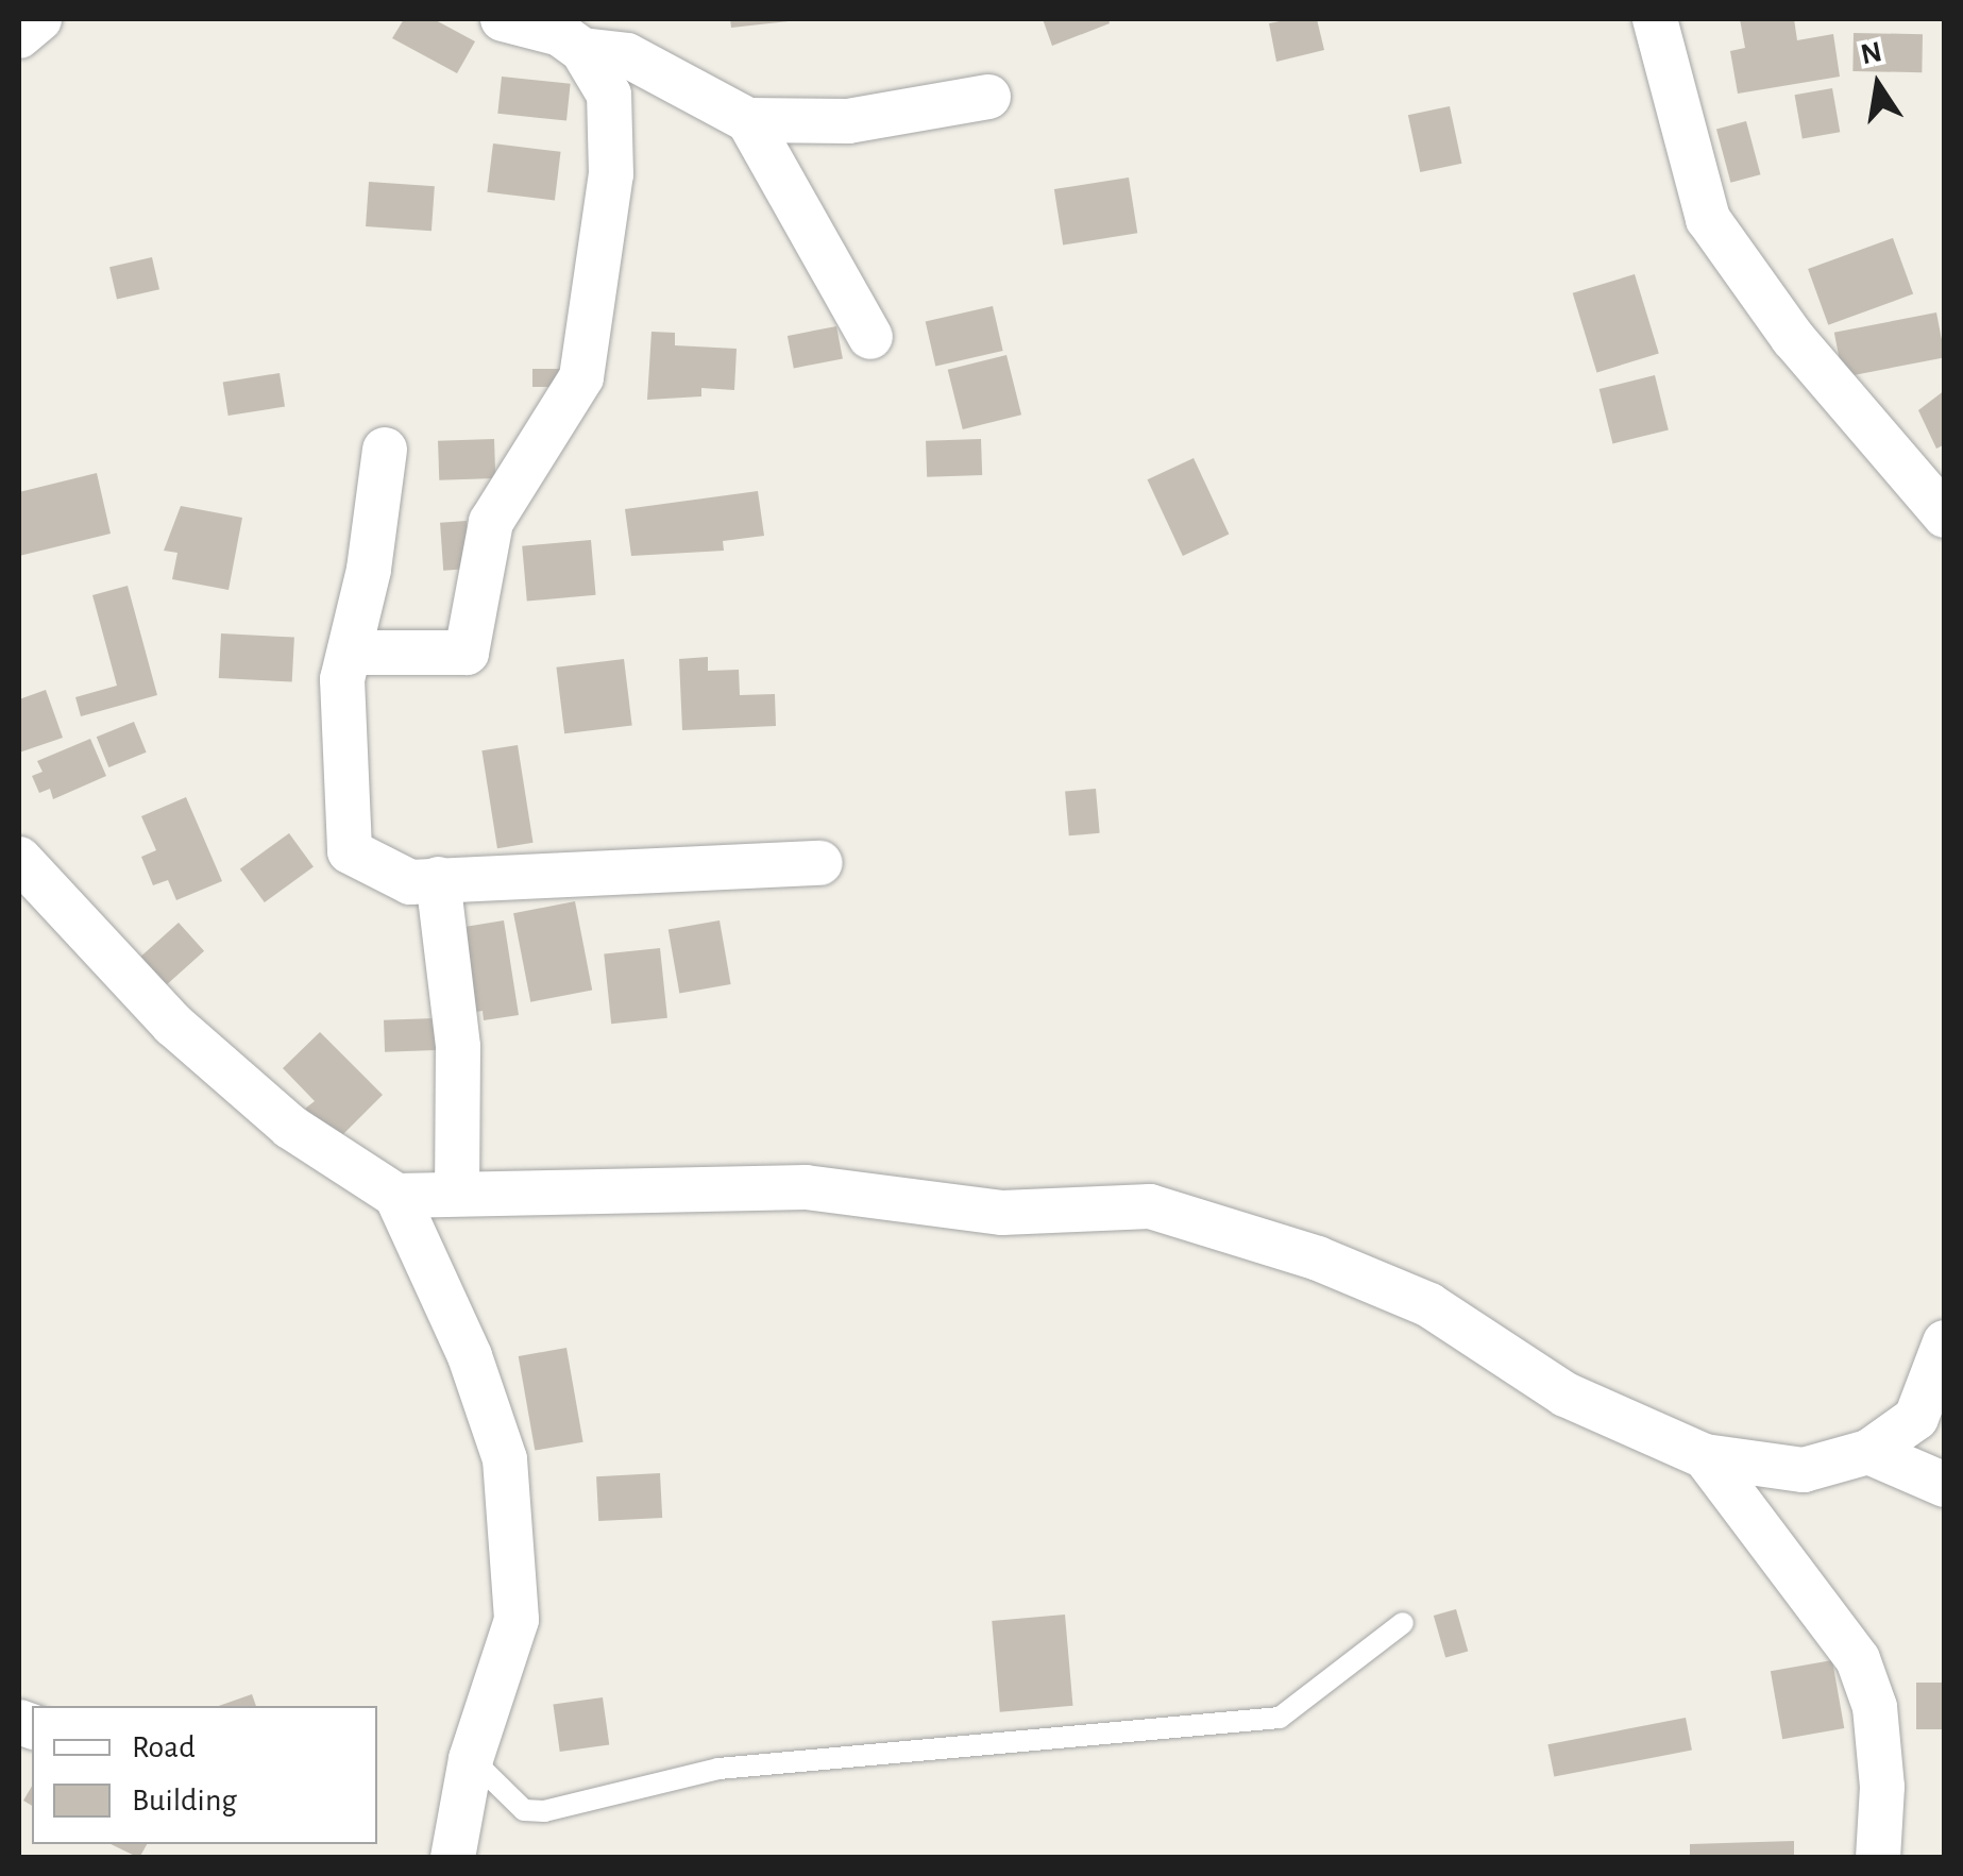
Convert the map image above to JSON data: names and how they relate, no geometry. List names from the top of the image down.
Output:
{
  "legend": ["Road", "Building"],
  "north": "top"
}
